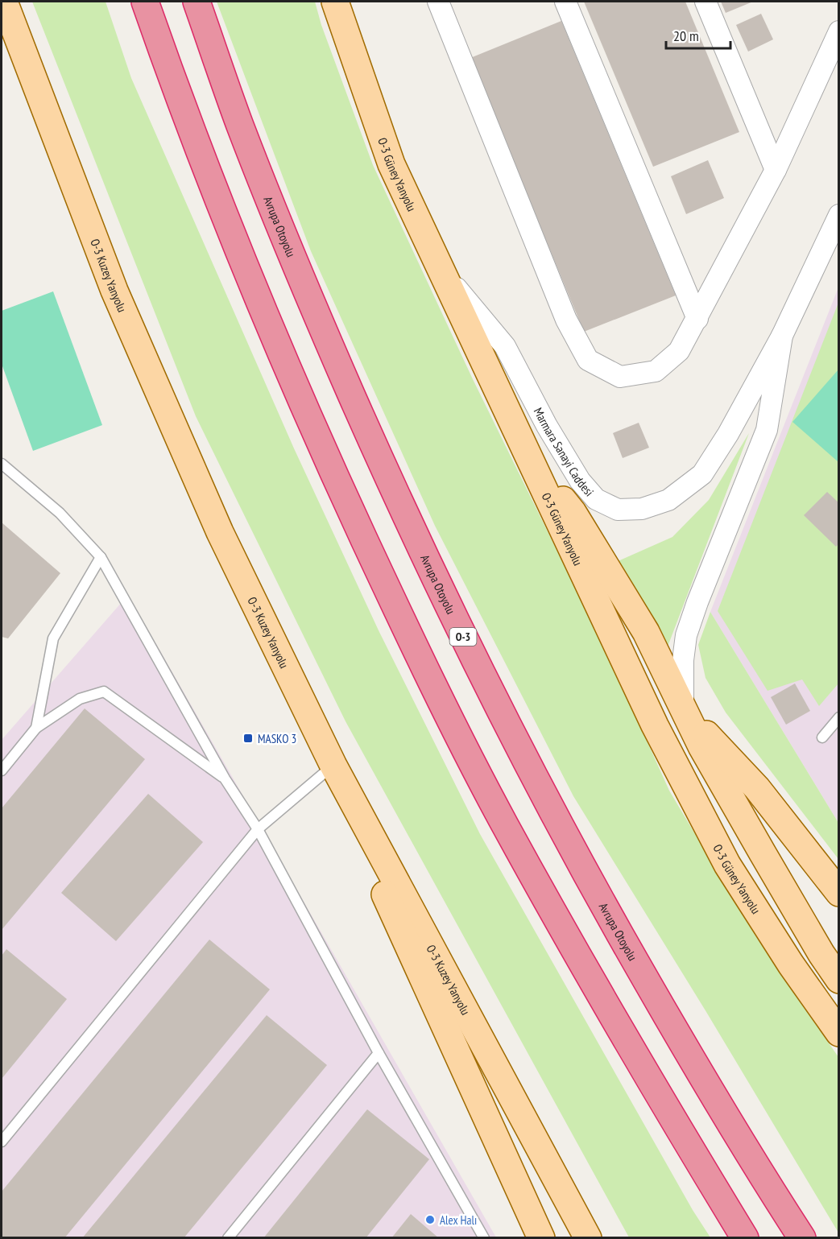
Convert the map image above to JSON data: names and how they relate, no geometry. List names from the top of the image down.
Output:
{
  "streets": {
    "highway": ["Avrupa Otoyolu", "O-3"],
    "main road": ["O-3 Güney Yanyolu", "O-3 Kuzey Yanyolu"],
    "street": ["Marmara Sanayi Caddesi"]
  },
  "crossings": [
    ["O-3 Güney Yanyolu", "Marmara Sanayi Caddesi"]
  ],
  "places": {
    "transit": ["MASKO 3"],
    "other": ["Alex Halı"]
  },
  "scale_bar": "20 m"
}
